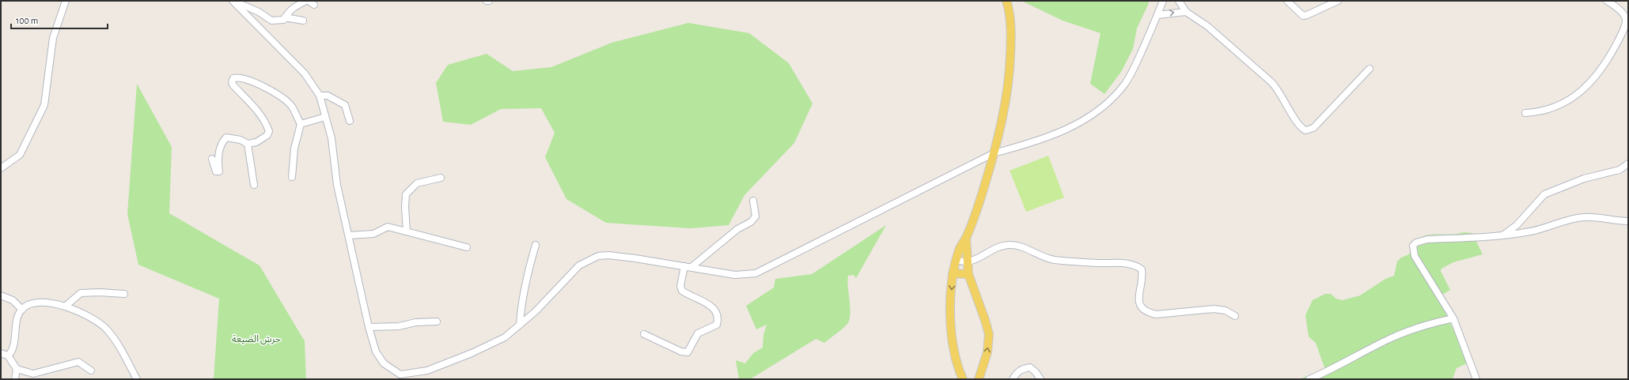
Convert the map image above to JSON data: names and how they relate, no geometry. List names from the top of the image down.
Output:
{
  "parks": ["حرش الضيعة"],
  "scale_bar": "100 m"
}
